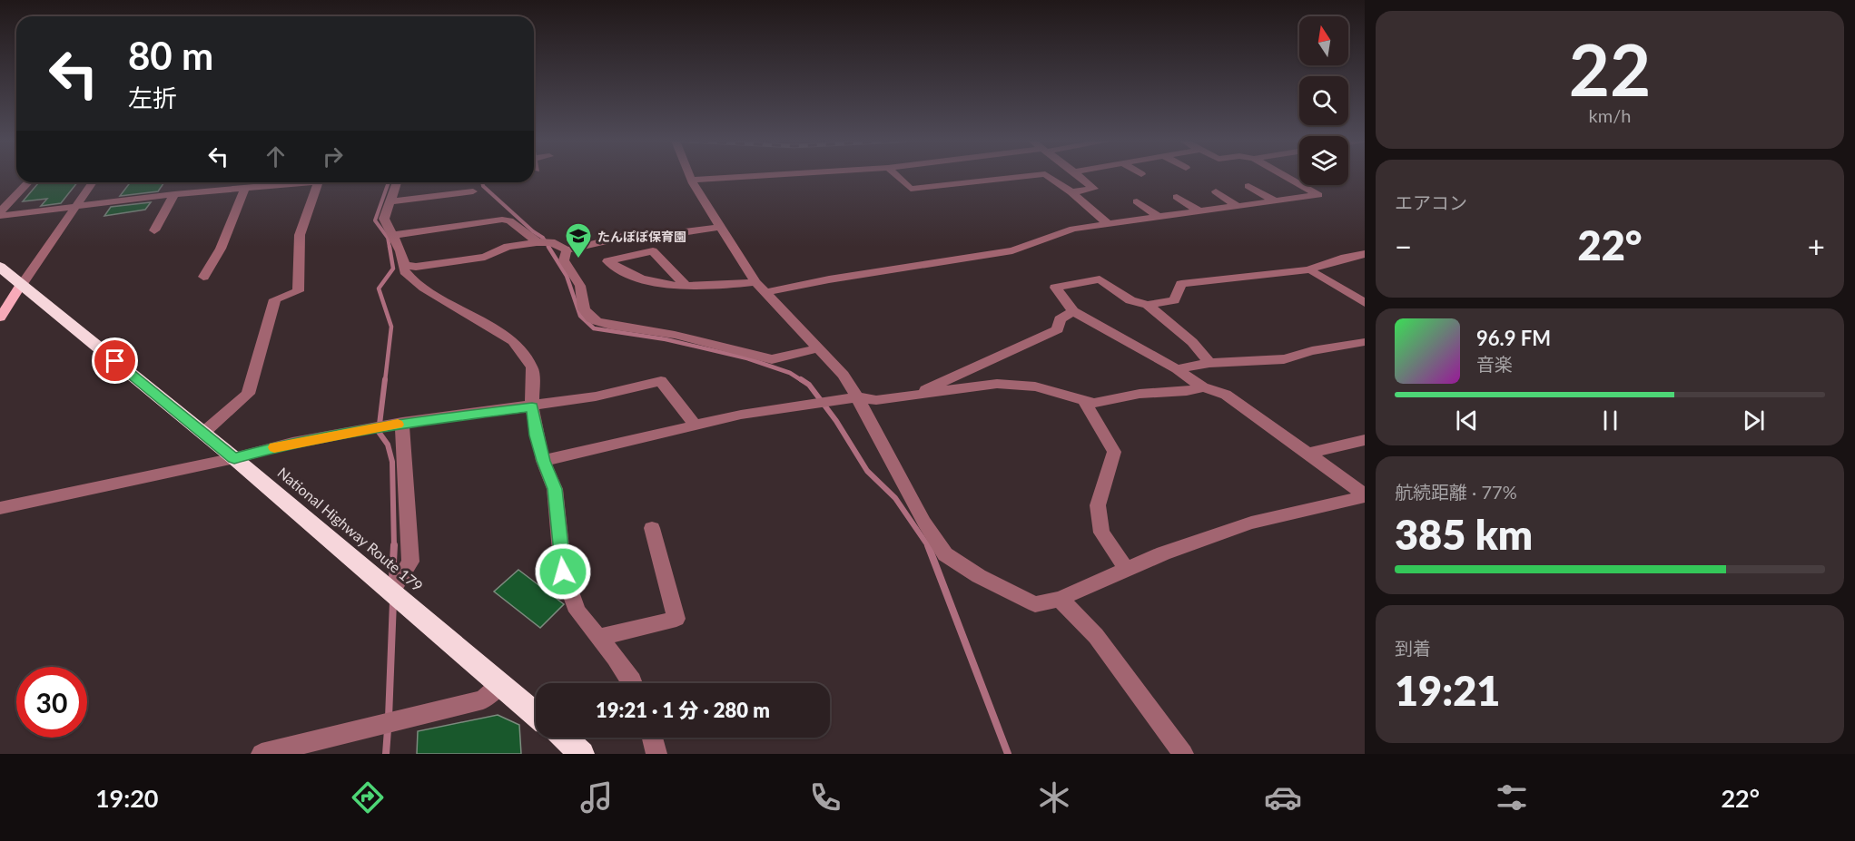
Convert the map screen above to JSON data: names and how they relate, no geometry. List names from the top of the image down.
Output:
{
  "streets": {
    "highway": ["National Highway Route 179"]
  },
  "places": {
    "school or university": ["たんぽぽ保育園"]
  },
  "north": "top",
  "page": {
    "tile": [
      ["22", "km/h"],
      "エアコン",
      ["航続距離 · 77%", "385 km"],
      ["到着", "19:21"]
    ],
    "turn": ["80 m", "左折"],
    "heat": ["−", "22°", "+"],
    "song": ["96.9 FM", "音楽"],
    "limit": "30",
    "trip": "19:21 · 1 分 · 280 m",
    "tabs": ["19:20", "22°"]
  }
}
